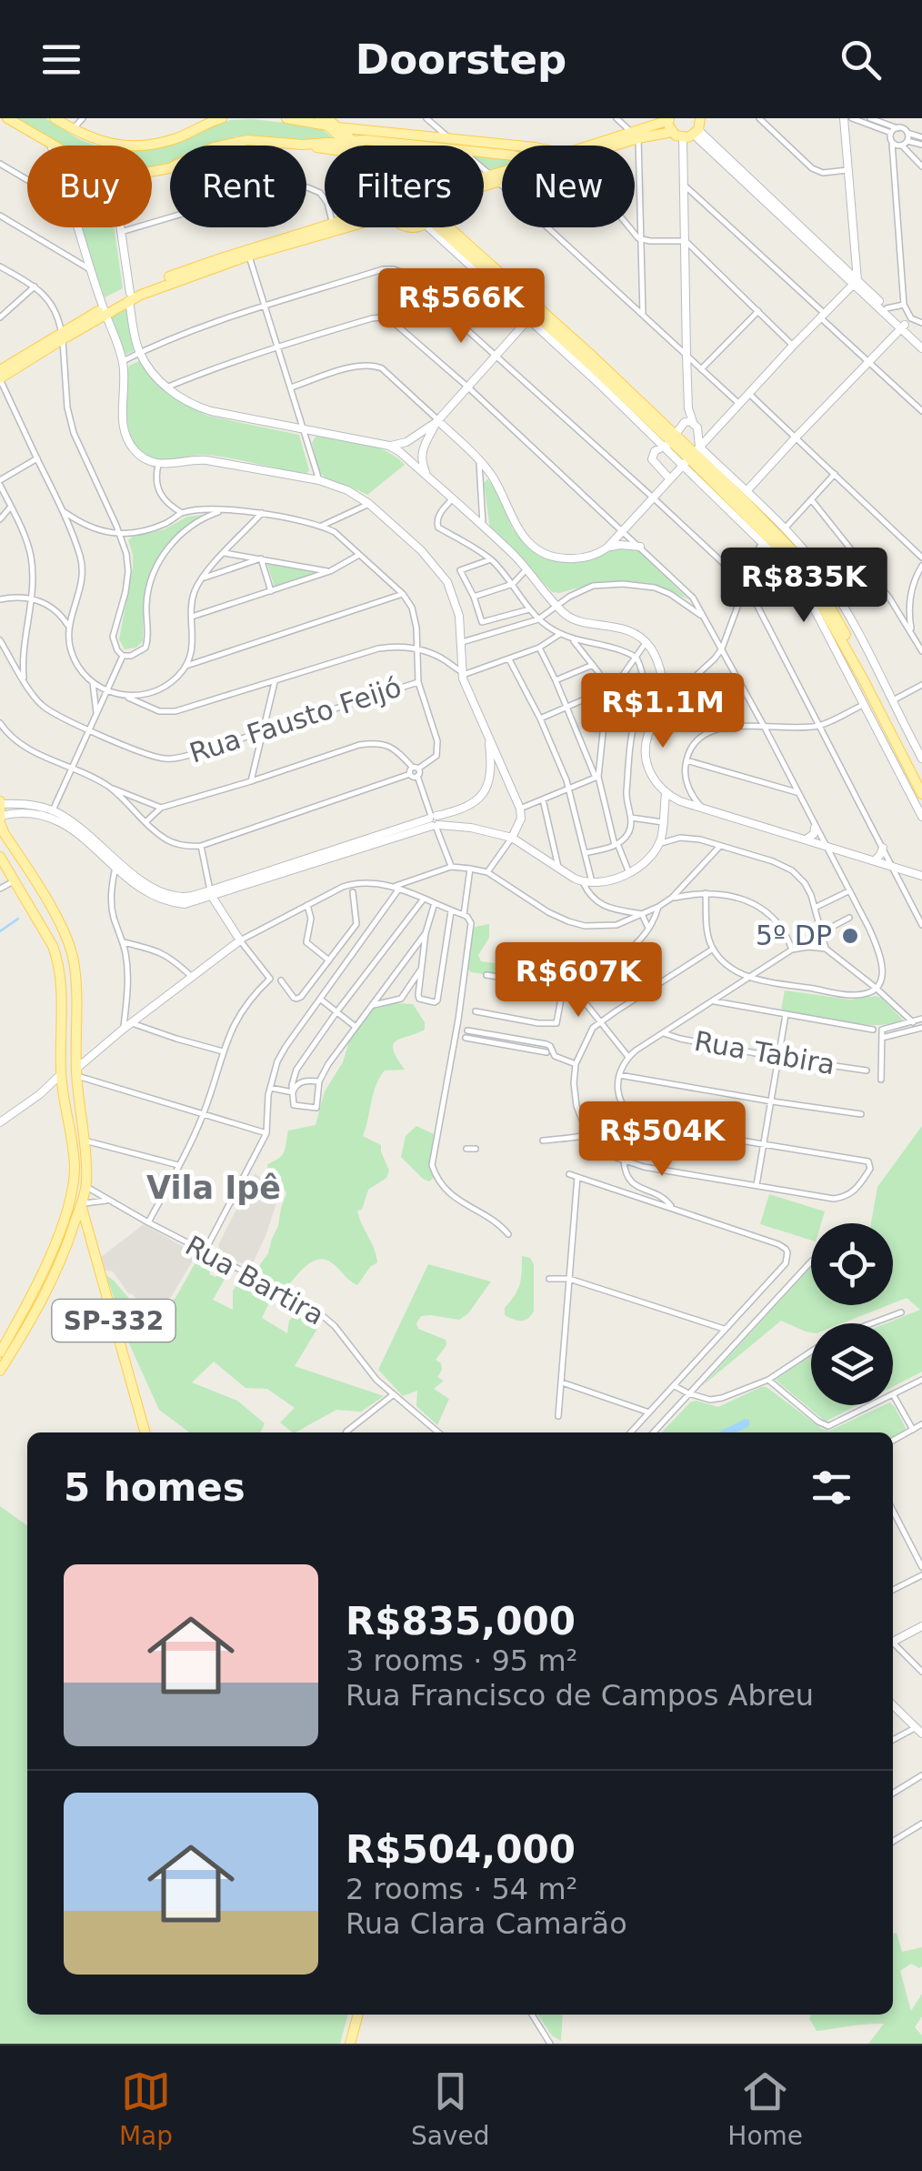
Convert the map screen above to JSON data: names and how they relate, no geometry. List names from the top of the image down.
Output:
{
  "streets": {
    "main road": ["SP-332"],
    "street": ["Rua Fausto Feijó", "Rua Tabira", "Rua Bartira"]
  },
  "districts": ["Vila Ipê"],
  "places": ["5º DP"],
  "page": {
    "header": "Doorstep",
    "chip": [
      "Buy",
      "Rent",
      "Filters",
      "New"
    ],
    "price": [
      "R$566K",
      "R$835K",
      "R$1.1M",
      "R$607K",
      "R$504K"
    ],
    "heading": "5 homes",
    "list": [
      {
        "name": "R$835,000",
        "note": "3 rooms · 95 m² · Rua Francisco de Campos Abreu"
      },
      {
        "name": "R$504,000",
        "note": "2 rooms · 54 m² · Rua Clara Camarão"
      }
    ],
    "tabs": ["Map", "Saved", "Home"]
  }
}
